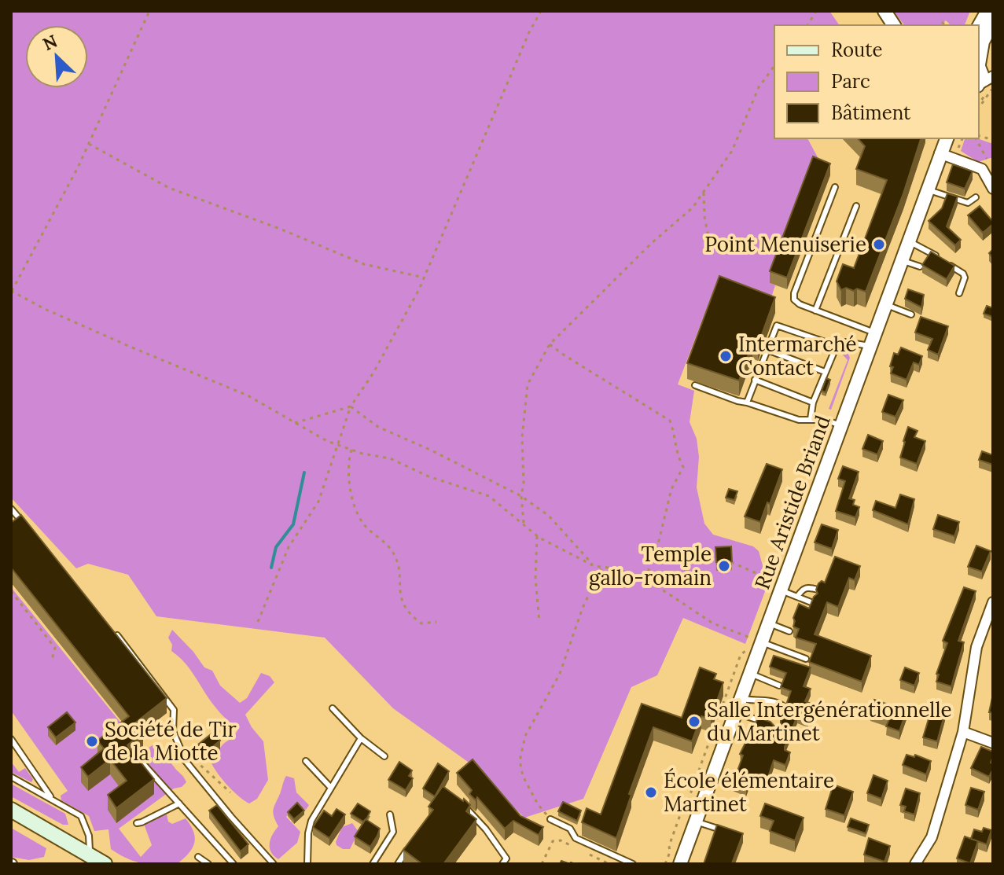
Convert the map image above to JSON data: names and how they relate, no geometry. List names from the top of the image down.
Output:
{
  "streets": {
    "street": ["Rue Aristide Briand"]
  },
  "places": [
    "Point Menuiserie",
    "Intermarché Contact",
    "Temple gallo-romain",
    "Salle Intergénérationnelle du Martinet",
    "Société de Tir de la Miotte",
    "École élémentaire Martinet"
  ],
  "legend": ["Route", "Parc", "Bâtiment"],
  "north": "top left"
}
